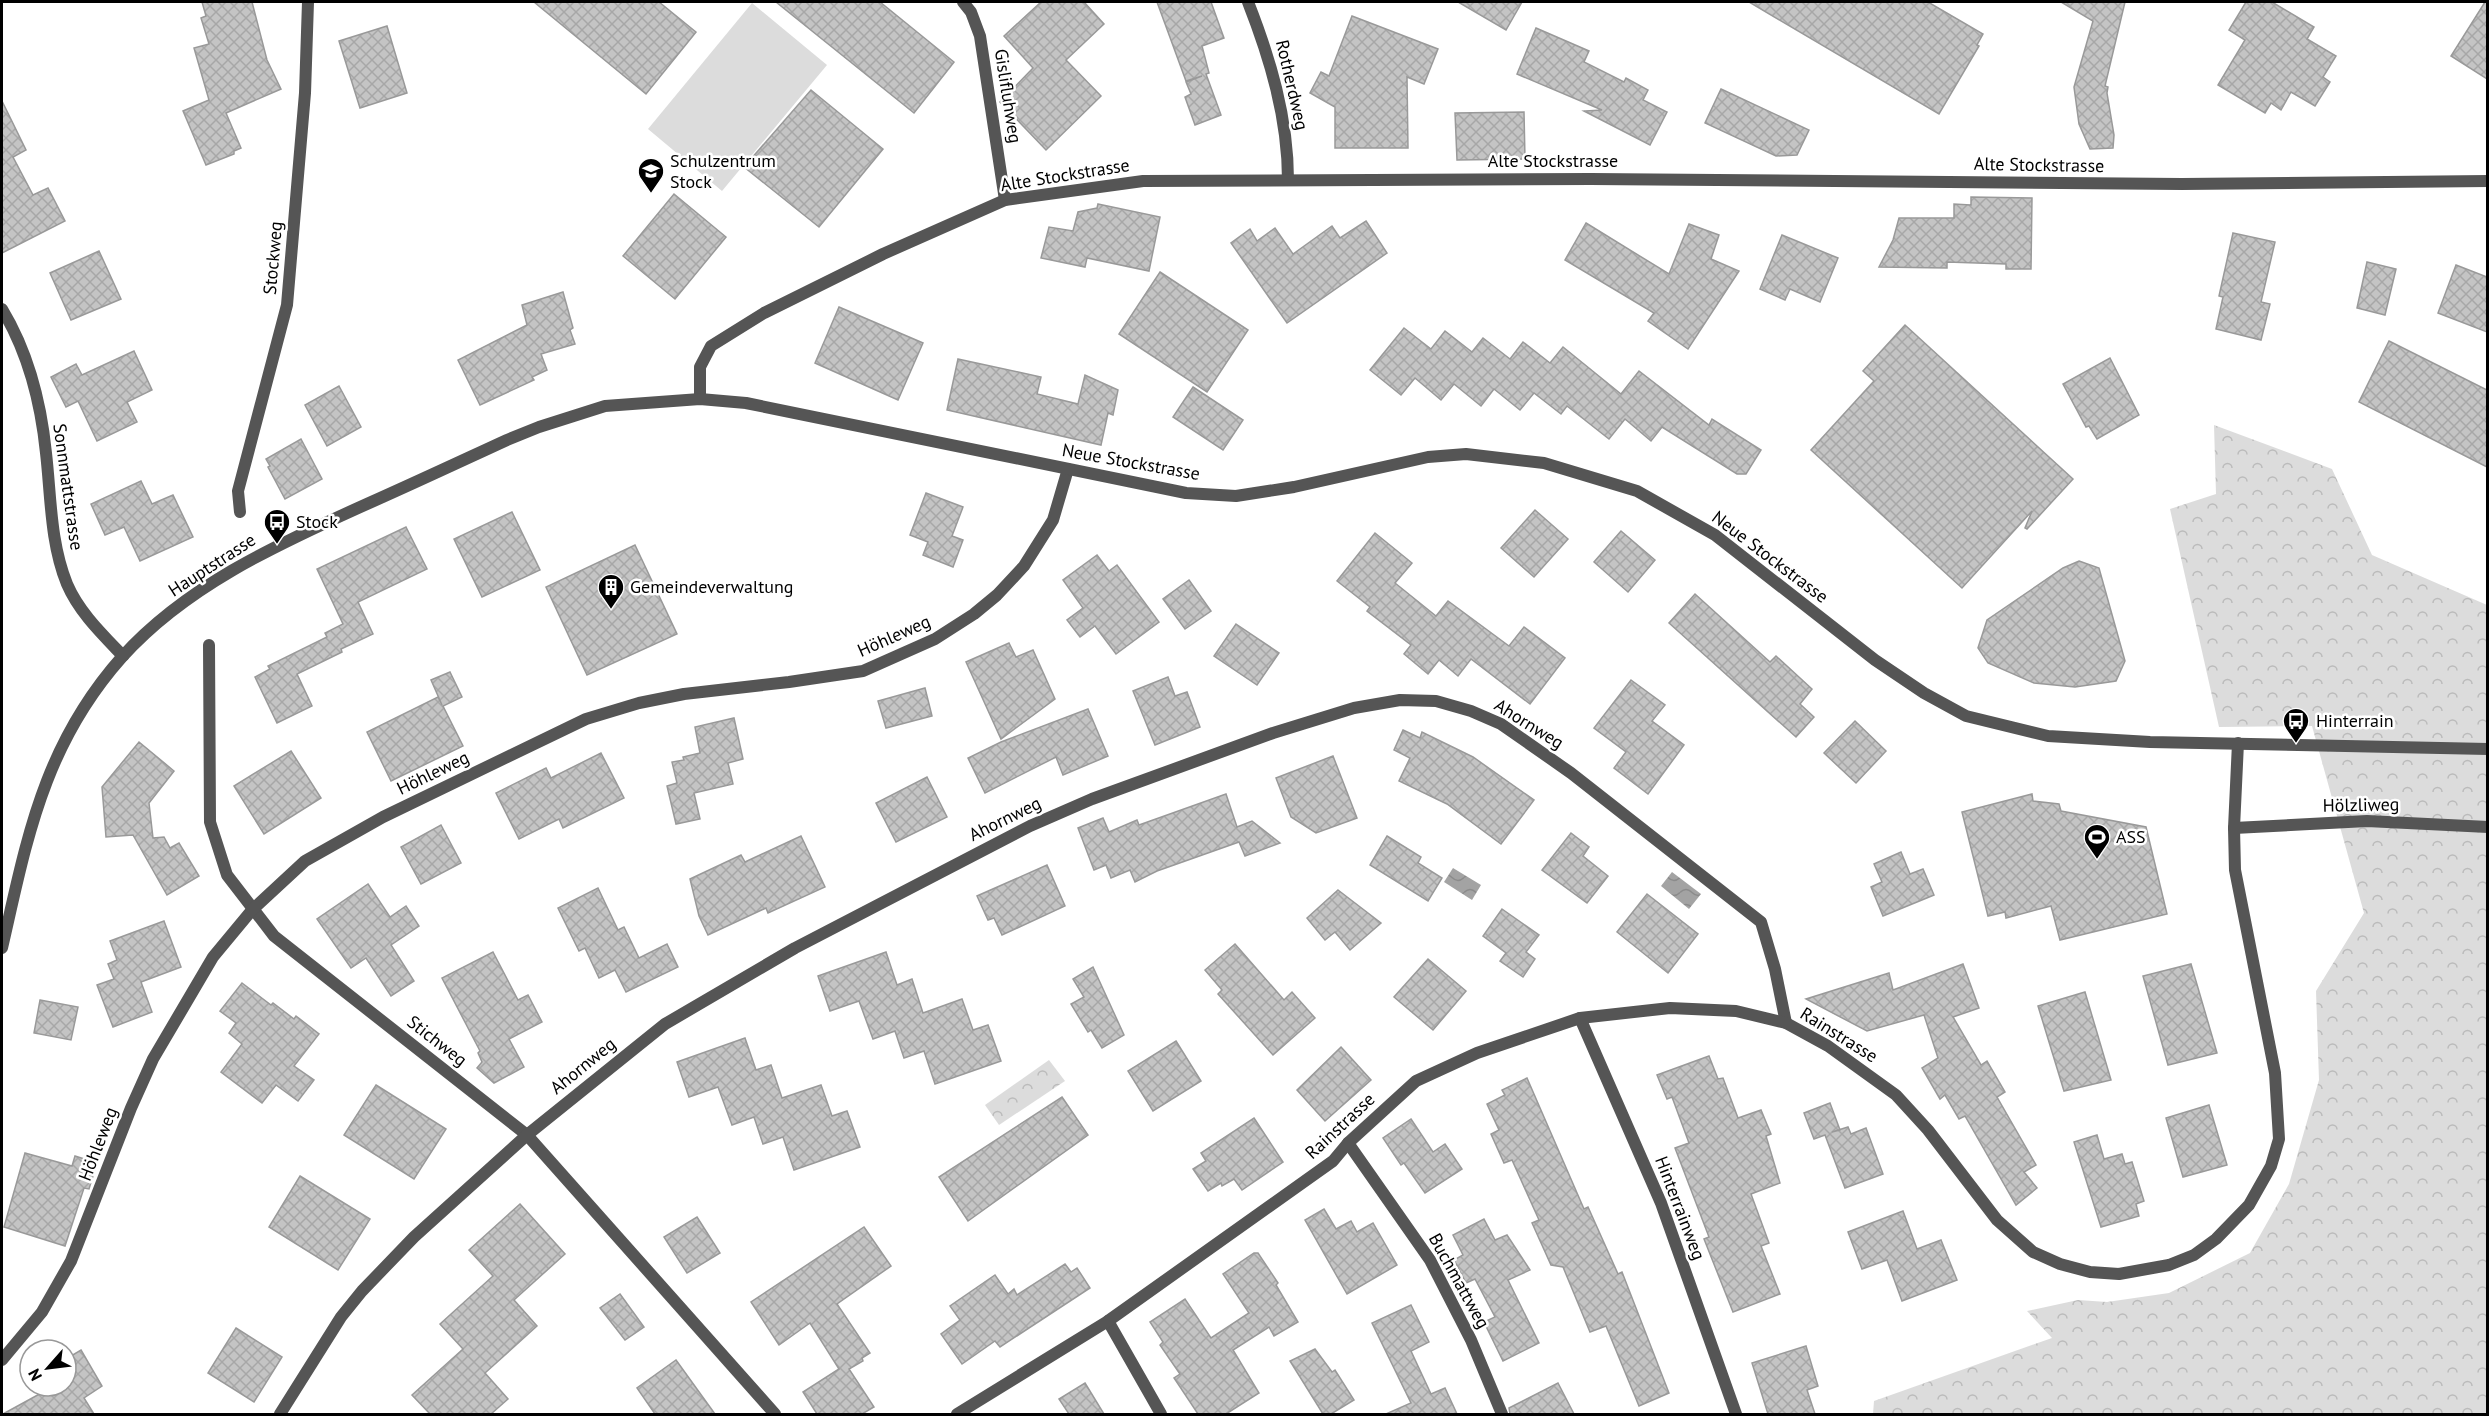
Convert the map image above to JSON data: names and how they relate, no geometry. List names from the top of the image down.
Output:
{
  "streets": {
    "street": [
      "Rotherdweg",
      "Gislifluhweg",
      "Alte Stockstrasse",
      "Stockweg",
      "Neue Stockstrasse",
      "Sonnmattstrasse",
      "Hauptstrasse",
      "Höhleweg",
      "Ahornweg",
      "Hölzliweg",
      "Rainstrasse",
      "Stichweg",
      "Hinterrainweg",
      "Buchmattweg"
    ]
  },
  "crossings": [
    ["Rotherdweg", "Alte Stockstrasse"],
    ["Gislifluhweg", "Alte Stockstrasse"],
    ["Alte Stockstrasse", "Neue Stockstrasse"],
    ["Alte Stockstrasse", "Hauptstrasse"],
    ["Neue Stockstrasse", "Hauptstrasse"],
    ["Neue Stockstrasse", "Höhleweg"],
    ["Neue Stockstrasse", "Rainstrasse"],
    ["Sonnmattstrasse", "Hauptstrasse"],
    ["Höhleweg", "Stichweg"],
    ["Ahornweg", "Rainstrasse"],
    ["Ahornweg", "Stichweg"],
    ["Hölzliweg", "Rainstrasse"],
    ["Rainstrasse", "Hinterrainweg"],
    ["Rainstrasse", "Buchmattweg"]
  ],
  "places": {
    "school or university": ["Schulzentrum Stock"],
    "bus stop": ["Stock", "Hinterrain"],
    "building": ["Gemeindeverwaltung"],
    "sports": ["ASS"]
  },
  "north": "bottom left"
}
